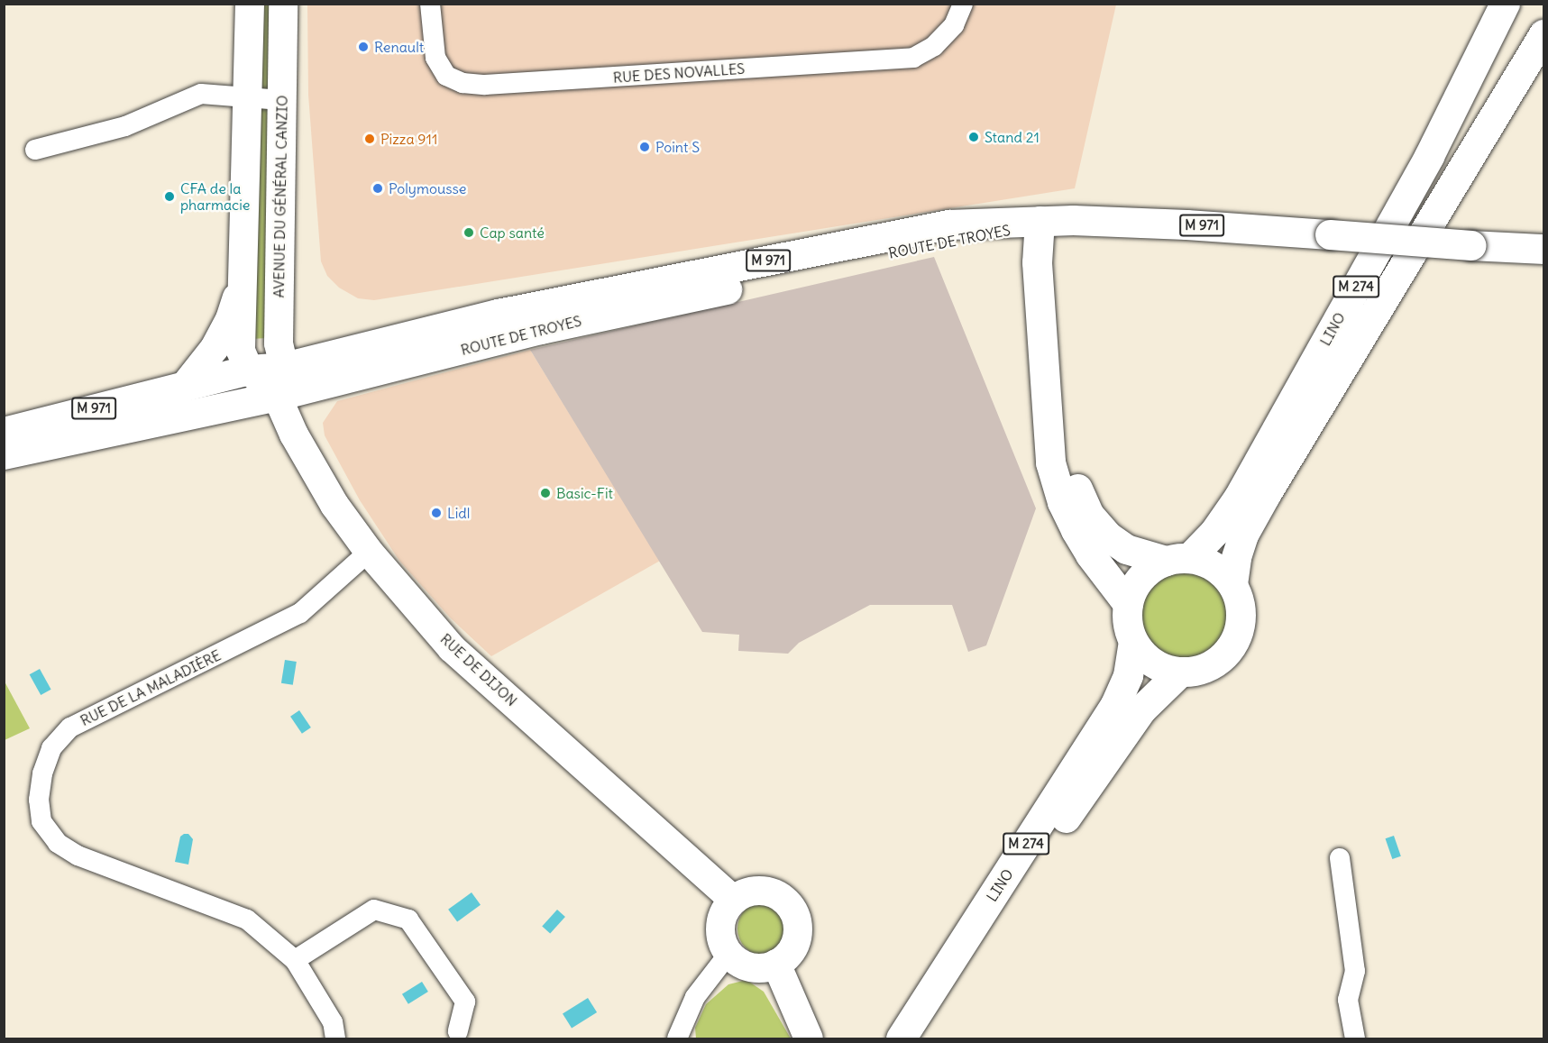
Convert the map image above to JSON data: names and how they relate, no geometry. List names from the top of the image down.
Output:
{
  "streets": {
    "main road": ["M 971", "M 274", "LINO"],
    "street": [
      "RUE DES NOVALLES",
      "AVENUE DU GÉNÉRAL CANZIO",
      "RUE DE DIJON",
      "RUE DE LA MALADIÈRE"
    ]
  },
  "crossings": [
    ["AVENUE DU GÉNÉRAL CANZIO", "M 971"],
    ["AVENUE DU GÉNÉRAL CANZIO", "RUE DE DIJON"],
    ["M 971", "RUE DE DIJON"],
    ["RUE DE DIJON", "RUE DE LA MALADIÈRE"]
  ],
  "places": [
    "Renault",
    "Stand 21",
    "Pizza 911",
    "Point S",
    "Polymousse",
    "CFA de la pharmacie",
    "Cap santé",
    "Basic-Fit",
    "Lidl"
  ]
}
